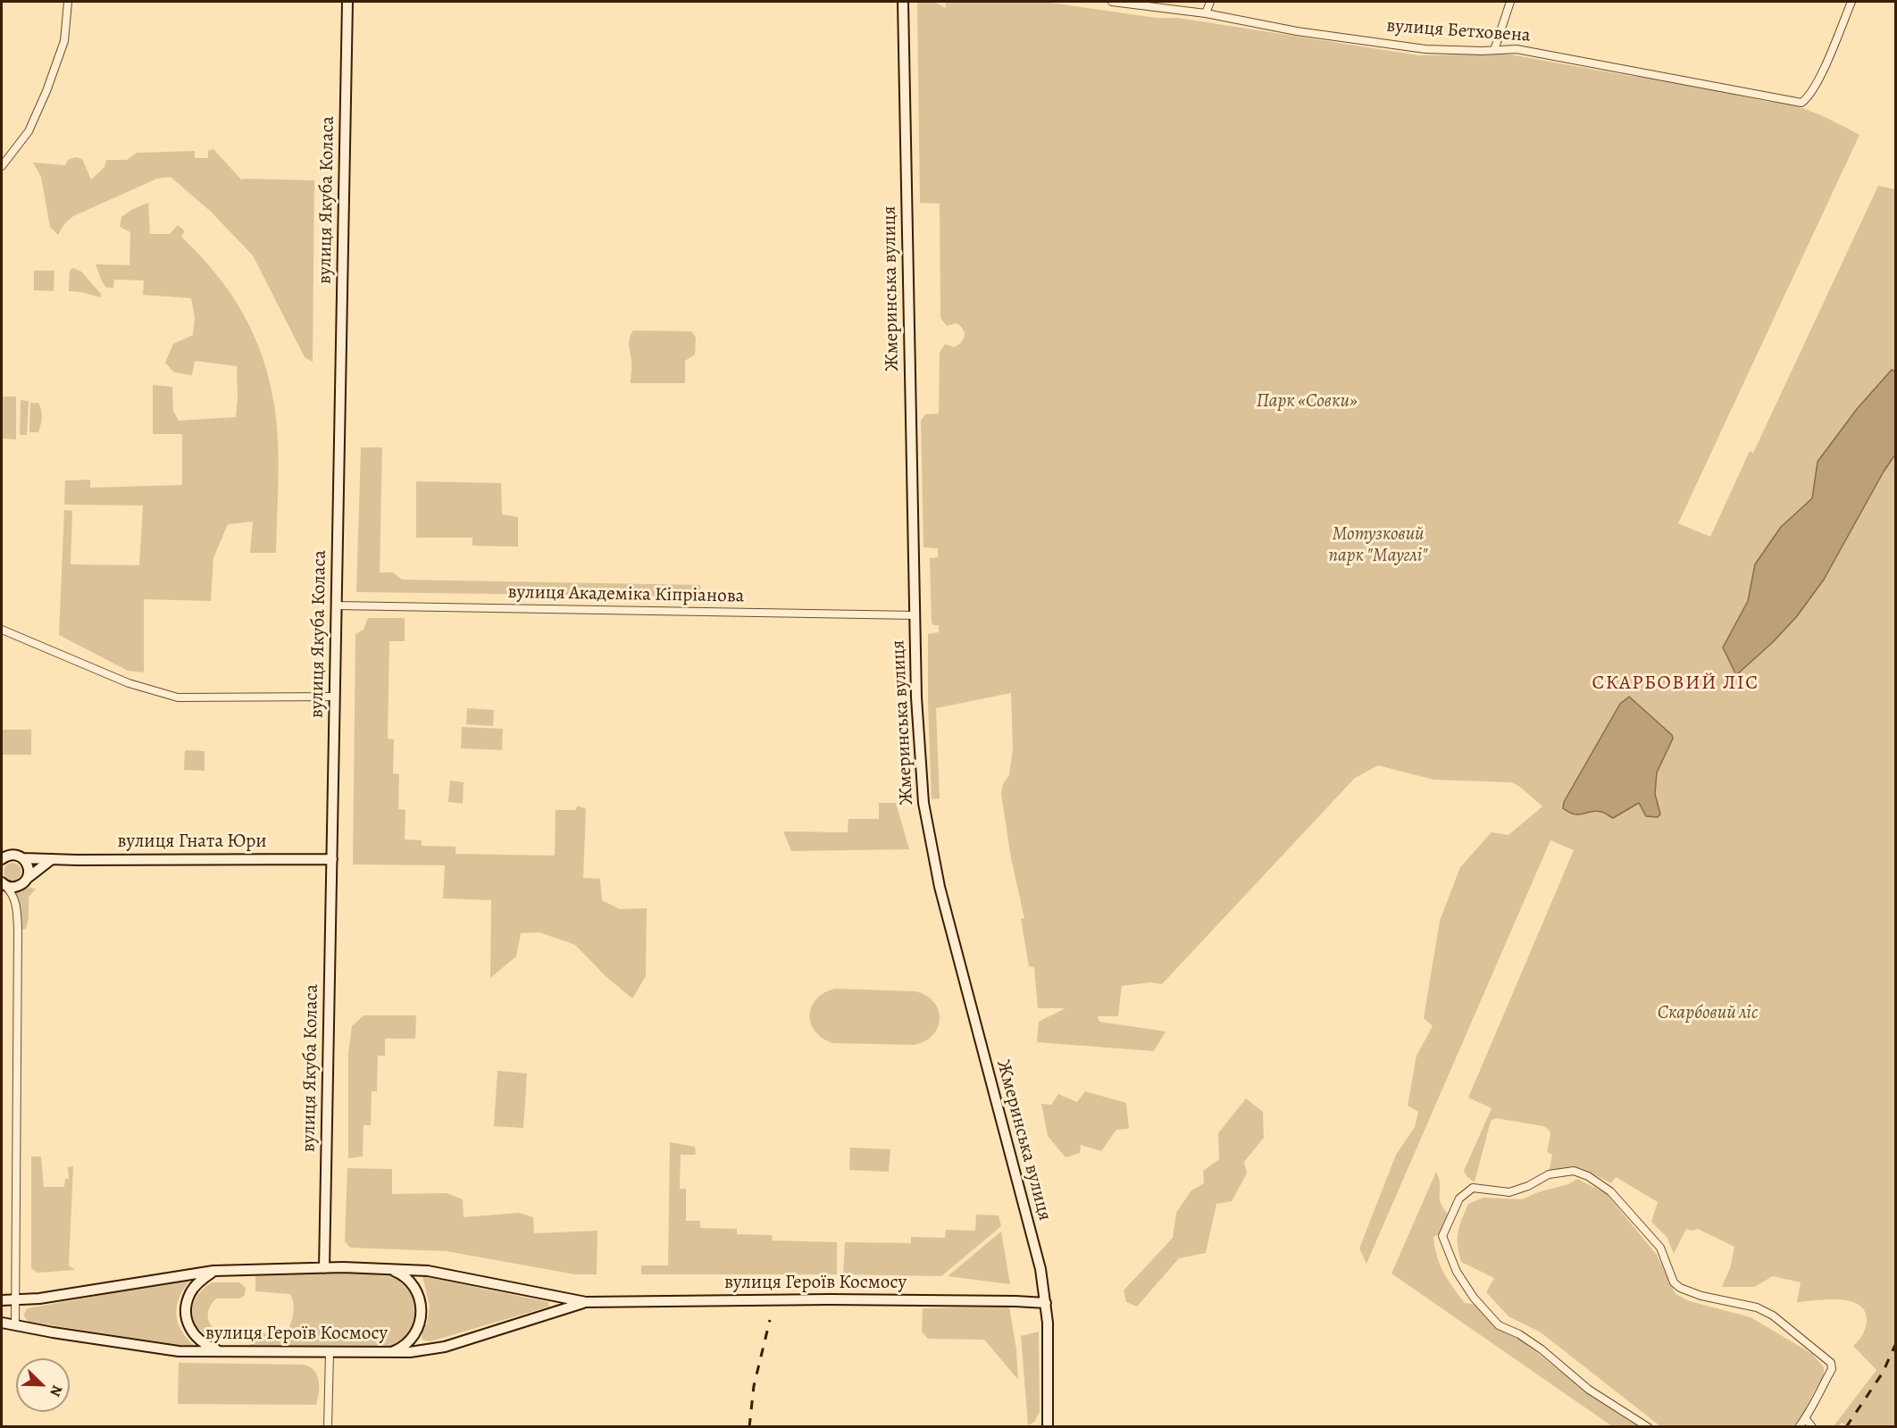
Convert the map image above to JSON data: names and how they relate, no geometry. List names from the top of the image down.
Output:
{
  "streets": {
    "main road": [
      "вулиця Якуба Коласа",
      "Жмеринська вулиця",
      "вулиця Гната Юри",
      "вулиця Героїв Космосу"
    ],
    "street": ["вулиця Бетховена", "вулиця Академіка Кіпріанова"]
  },
  "crossings": [
    ["вулиця Якуба Коласа", "вулиця Академіка Кіпріанова"],
    ["вулиця Якуба Коласа", "вулиця Гната Юри"],
    ["вулиця Якуба Коласа", "вулиця Героїв Космосу"],
    ["Жмеринська вулиця", "вулиця Академіка Кіпріанова"],
    ["Жмеринська вулиця", "вулиця Героїв Космосу"]
  ],
  "districts": ["СКАРБОВИЙ ЛІС"],
  "parks": ["Парк «Совки»", "Мотузковий парк \"Мауглі\"", "Скарбовий ліс"],
  "north": "bottom right"
}
